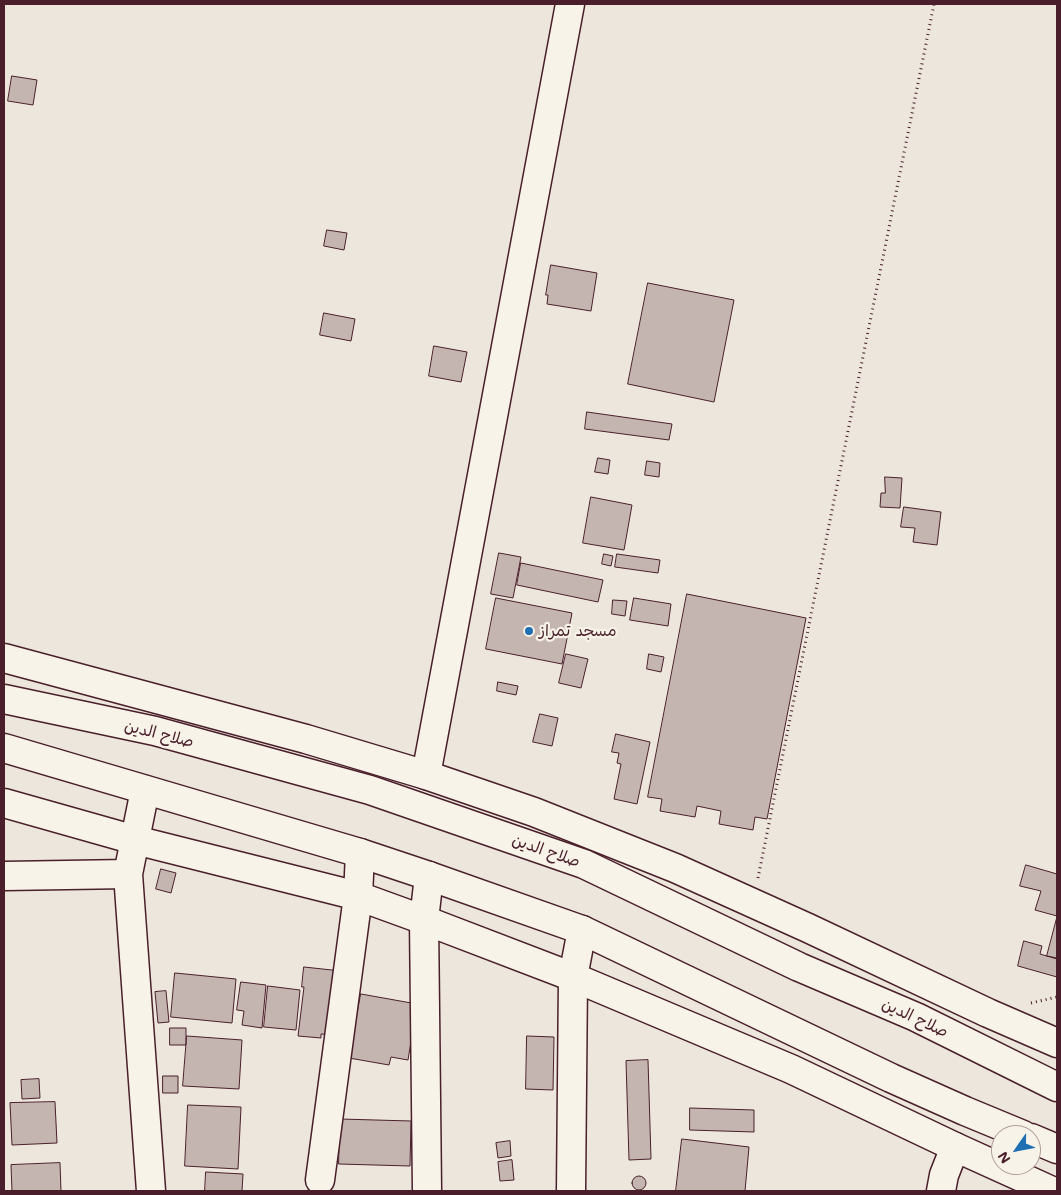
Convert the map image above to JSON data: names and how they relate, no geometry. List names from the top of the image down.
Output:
{
  "streets": {
    "main road": ["صلاح الدين"]
  },
  "places": ["مسجد تمراز"],
  "north": "bottom left"
}
